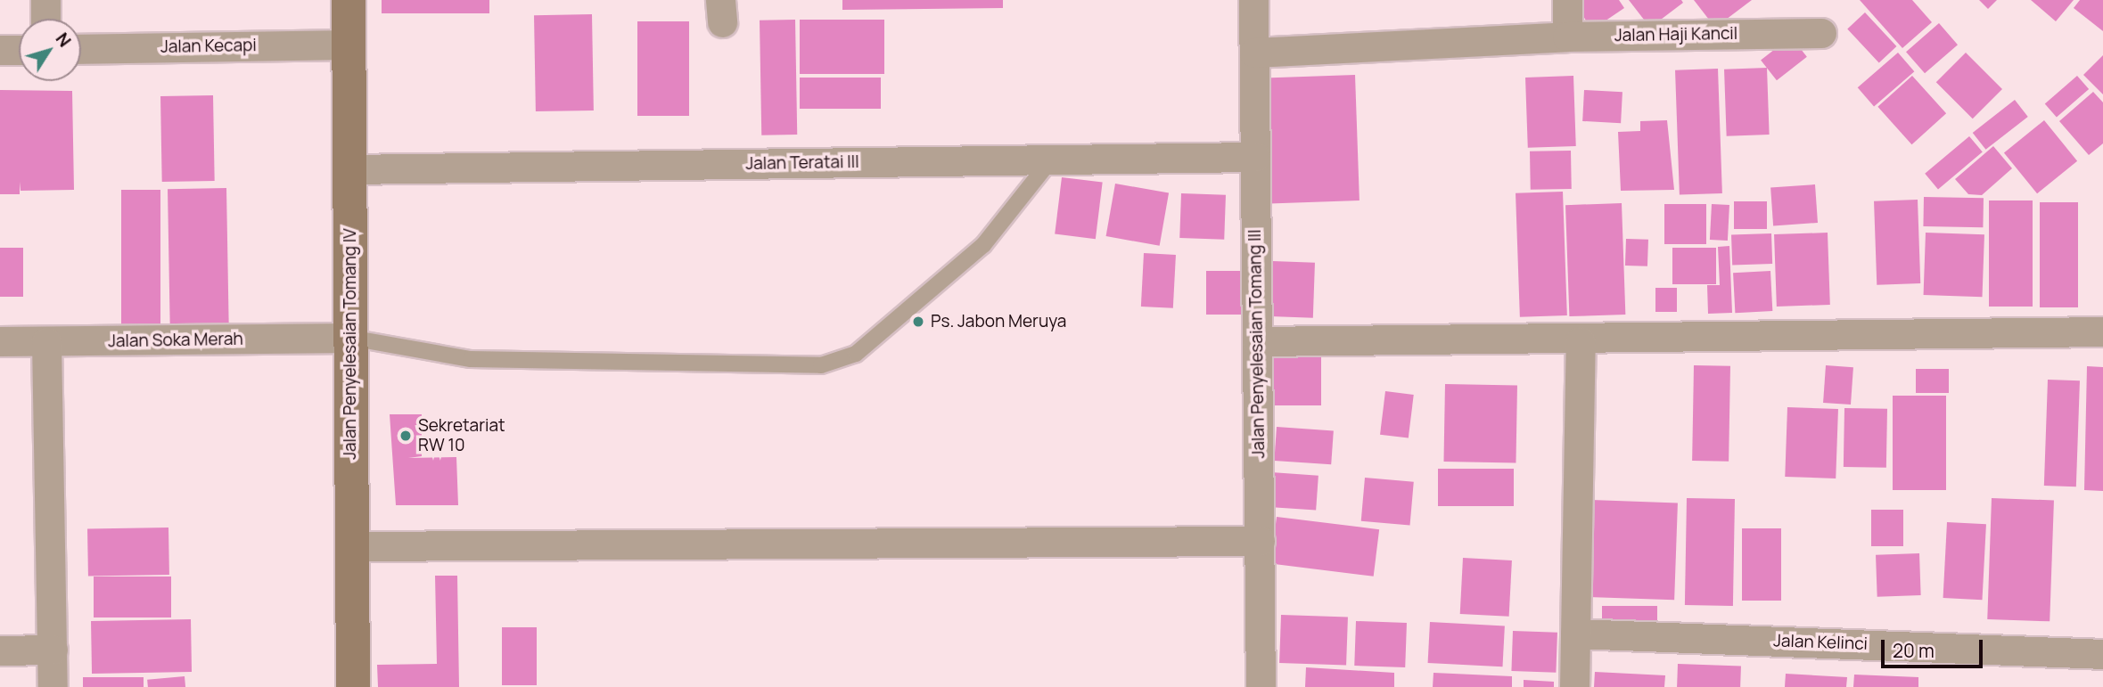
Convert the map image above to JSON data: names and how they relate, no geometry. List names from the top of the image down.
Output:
{
  "streets": {
    "street": [
      "Jalan Haji Kancil",
      "Jalan Kecapi",
      "Jalan Teratai III",
      "Jalan Soka Merah",
      "Jalan Penyelesaian Tomang IV",
      "Jalan Penyelesaian Tomang III",
      "Jalan Kelinci"
    ]
  },
  "crossings": [
    ["Jalan Haji Kancil", "Jalan Penyelesaian Tomang III"],
    ["Jalan Kecapi", "Jalan Penyelesaian Tomang IV"],
    ["Jalan Teratai III", "Jalan Penyelesaian Tomang IV"],
    ["Jalan Teratai III", "Jalan Penyelesaian Tomang III"],
    ["Jalan Soka Merah", "Jalan Penyelesaian Tomang IV"]
  ],
  "places": ["Ps. Jabon Meruya", "Sekretariat RW 10"],
  "scale_bar": "20 m",
  "north": "top right"
}
